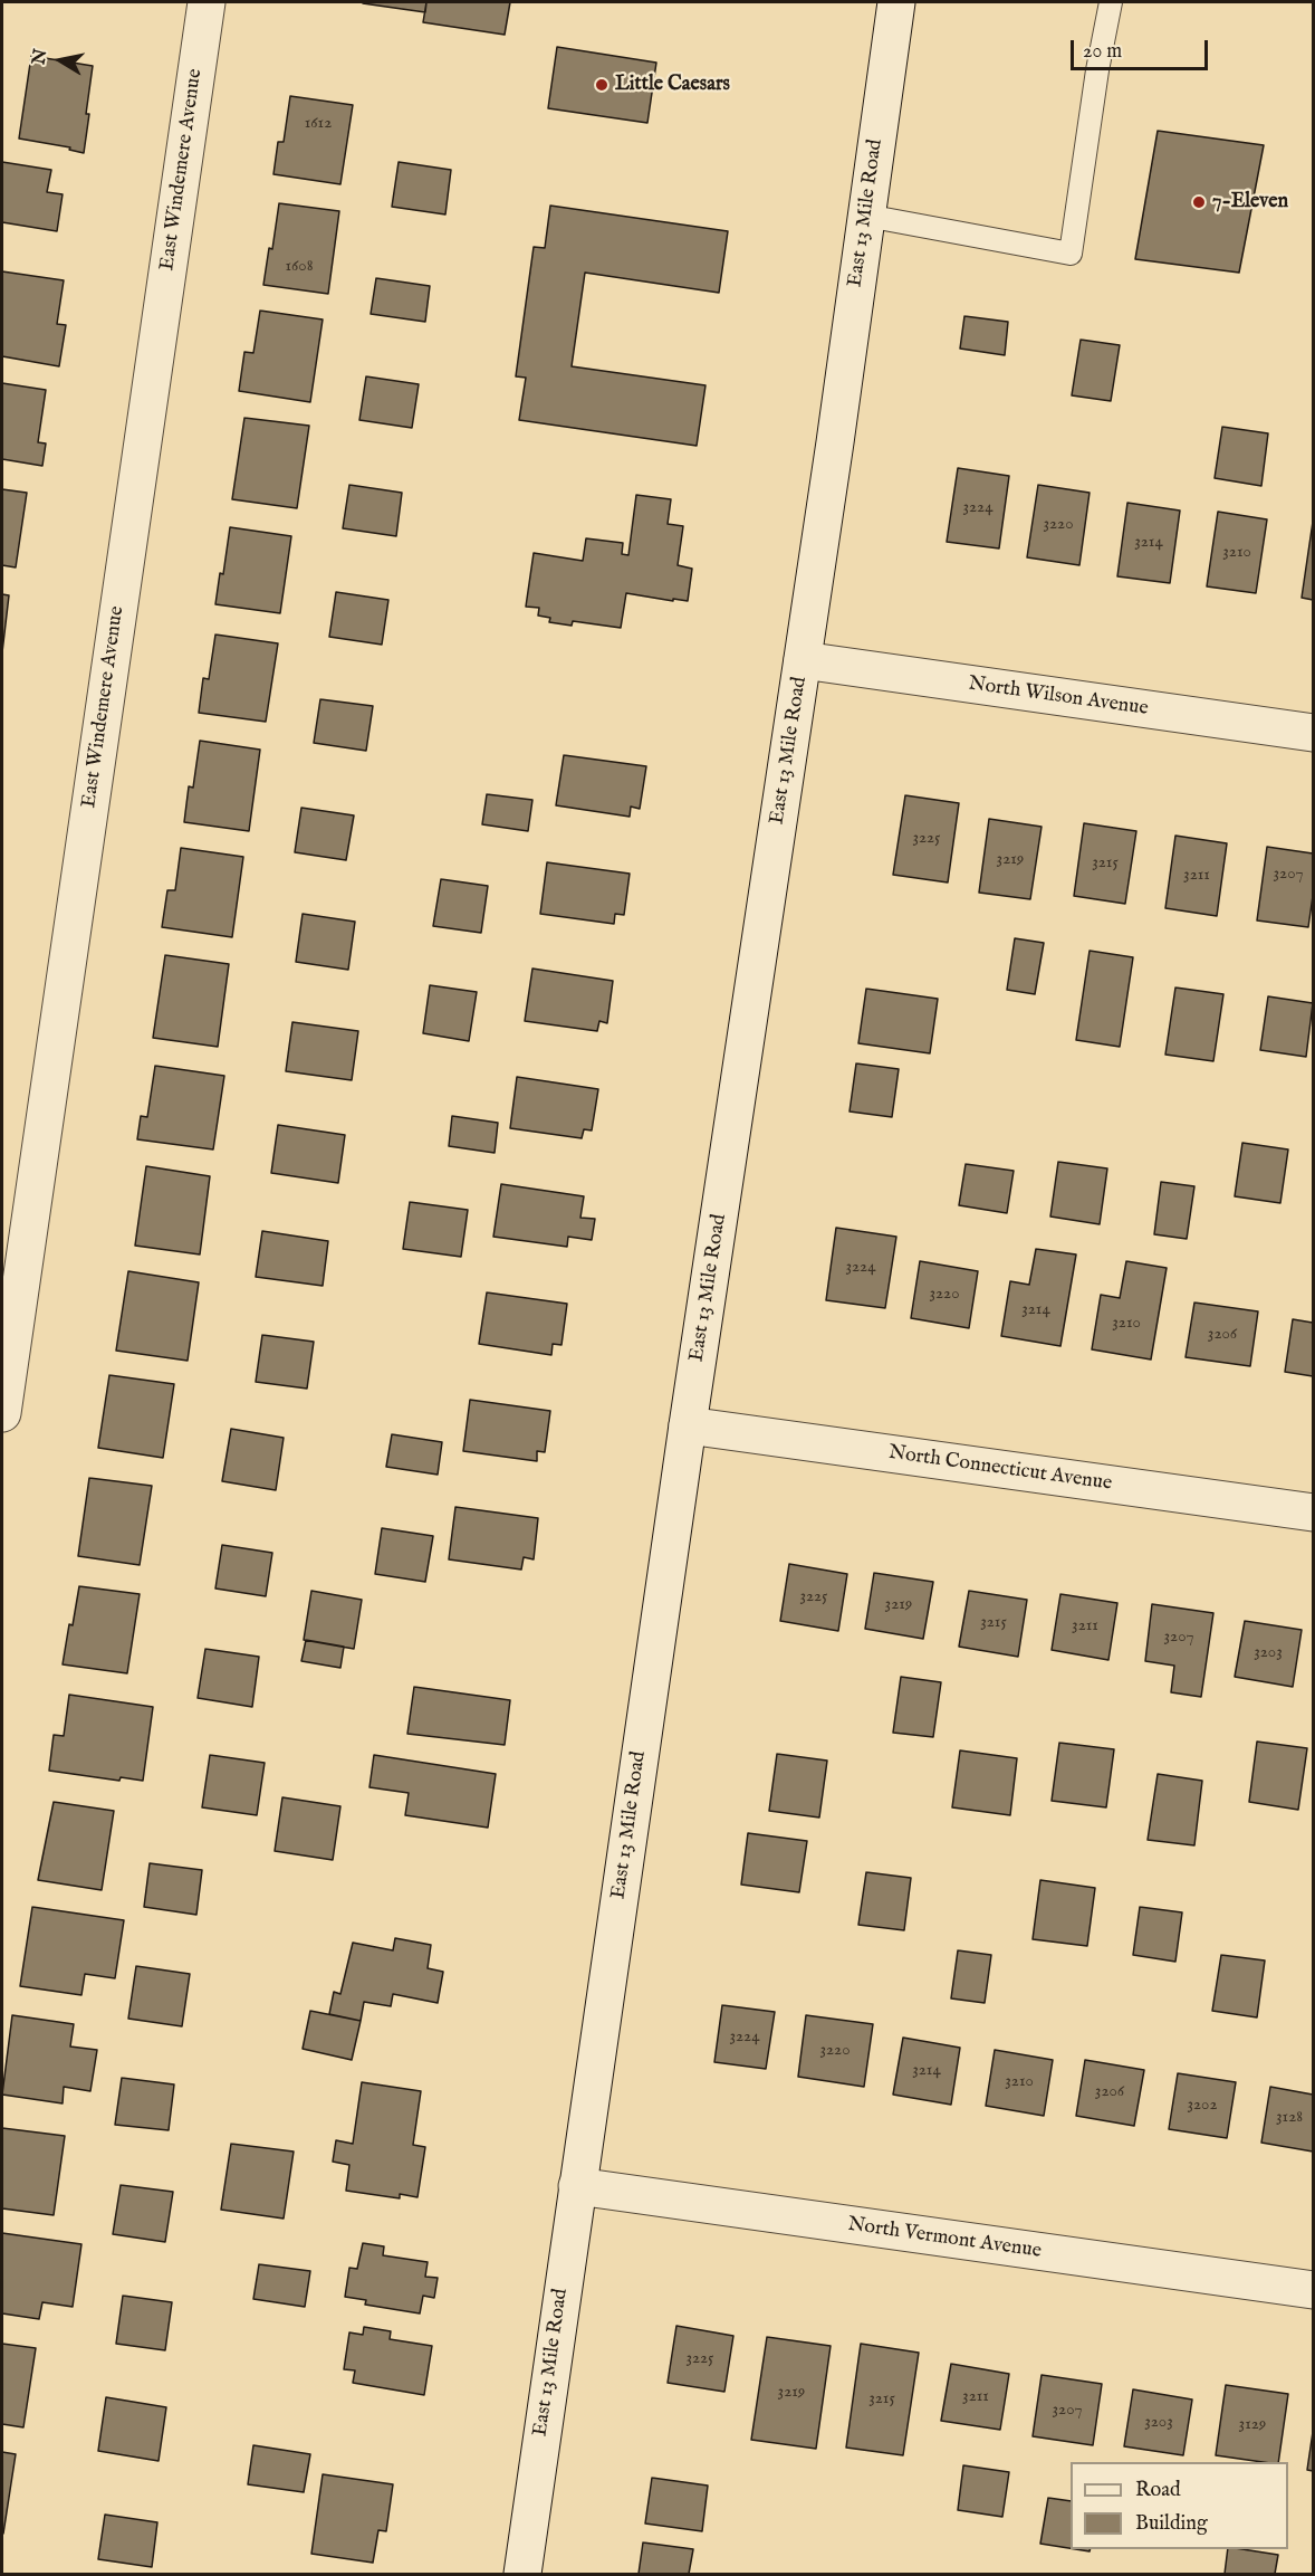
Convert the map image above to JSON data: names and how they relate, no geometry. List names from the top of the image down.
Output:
{
  "streets": {
    "street": [
      "East Windemere Avenue",
      "East 13 Mile Road",
      "North Wilson Avenue",
      "North Connecticut Avenue",
      "North Vermont Avenue"
    ]
  },
  "crossings": [
    ["East 13 Mile Road", "North Wilson Avenue"],
    ["East 13 Mile Road", "North Connecticut Avenue"],
    ["East 13 Mile Road", "North Vermont Avenue"]
  ],
  "places": ["Little Caesars", "7-Eleven"],
  "house_numbers": [
    "1612",
    "1608",
    "3224",
    "3220",
    "3214",
    "3210",
    "3225",
    "3219",
    "3215",
    "3207",
    "3211",
    "3224",
    "3220",
    "3214",
    "3210",
    "3206",
    "3225",
    "3219",
    "3215",
    "3211",
    "3207",
    "3203",
    "3224",
    "3220",
    "3214",
    "3210",
    "3206",
    "3202",
    "3128",
    "3225",
    "3219",
    "3211",
    "3215",
    "3207",
    "3203",
    "3129"
  ],
  "legend": ["Road", "Building"],
  "scale_bar": "20 m",
  "north": "left"
}
